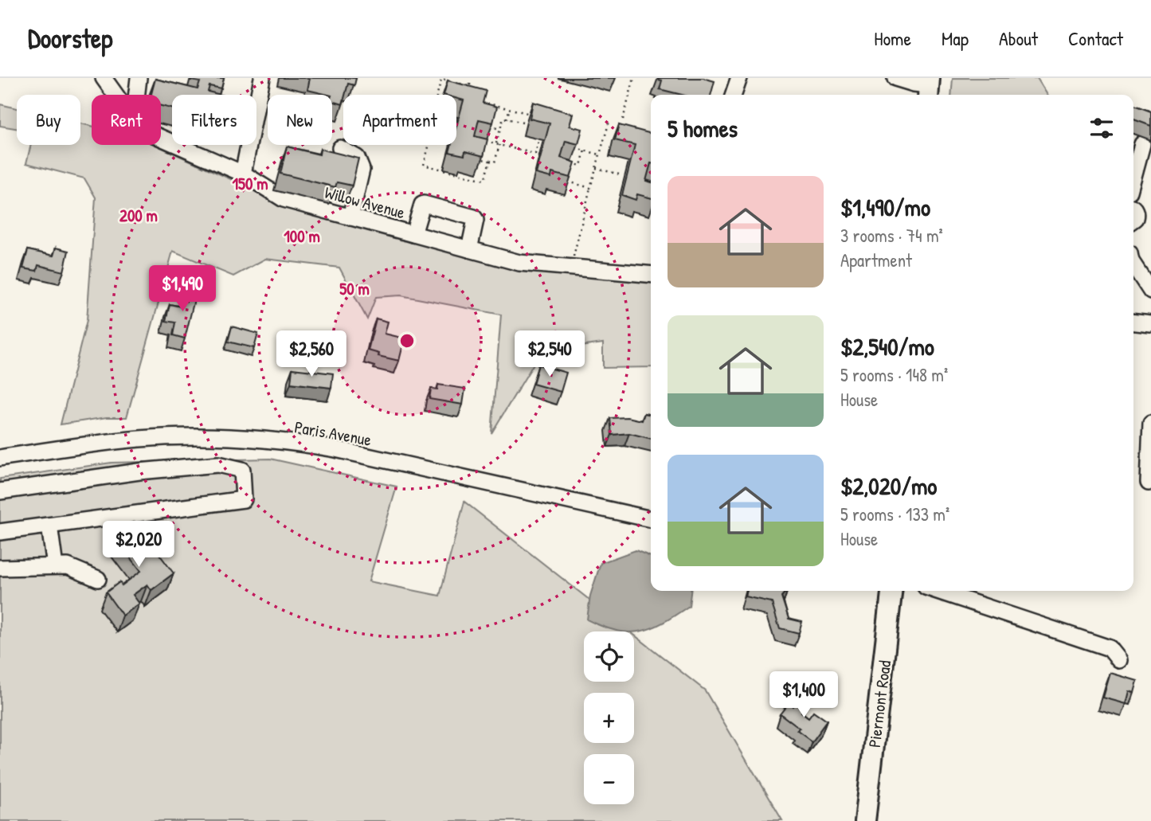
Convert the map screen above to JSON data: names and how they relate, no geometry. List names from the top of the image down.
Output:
{
  "streets": {
    "main road": ["Piermont Road"],
    "street": ["Willow Avenue", "Paris Avenue"]
  },
  "page": {
    "header": "Doorstep",
    "nav": [
      "Home",
      "Map",
      "About",
      "Contact"
    ],
    "chip": [
      "Buy",
      "Rent",
      "Filters",
      "New",
      "Apartment"
    ],
    "heading": "5 homes",
    "list": [
      {
        "name": "$1,490/mo",
        "note": "3 rooms · 74 m² · Apartment"
      },
      {
        "name": "$2,540/mo",
        "note": "5 rooms · 148 m² · House"
      },
      {
        "name": "$2,020/mo",
        "note": "5 rooms · 133 m² · House"
      }
    ],
    "price": [
      "$1,490",
      "$2,560",
      "$2,540",
      "$2,020",
      "$1,400"
    ],
    "map_buttons": ["+", "−"]
  },
  "rings": [
    "150 m",
    "200 m",
    "100 m",
    "50 m"
  ]
}
